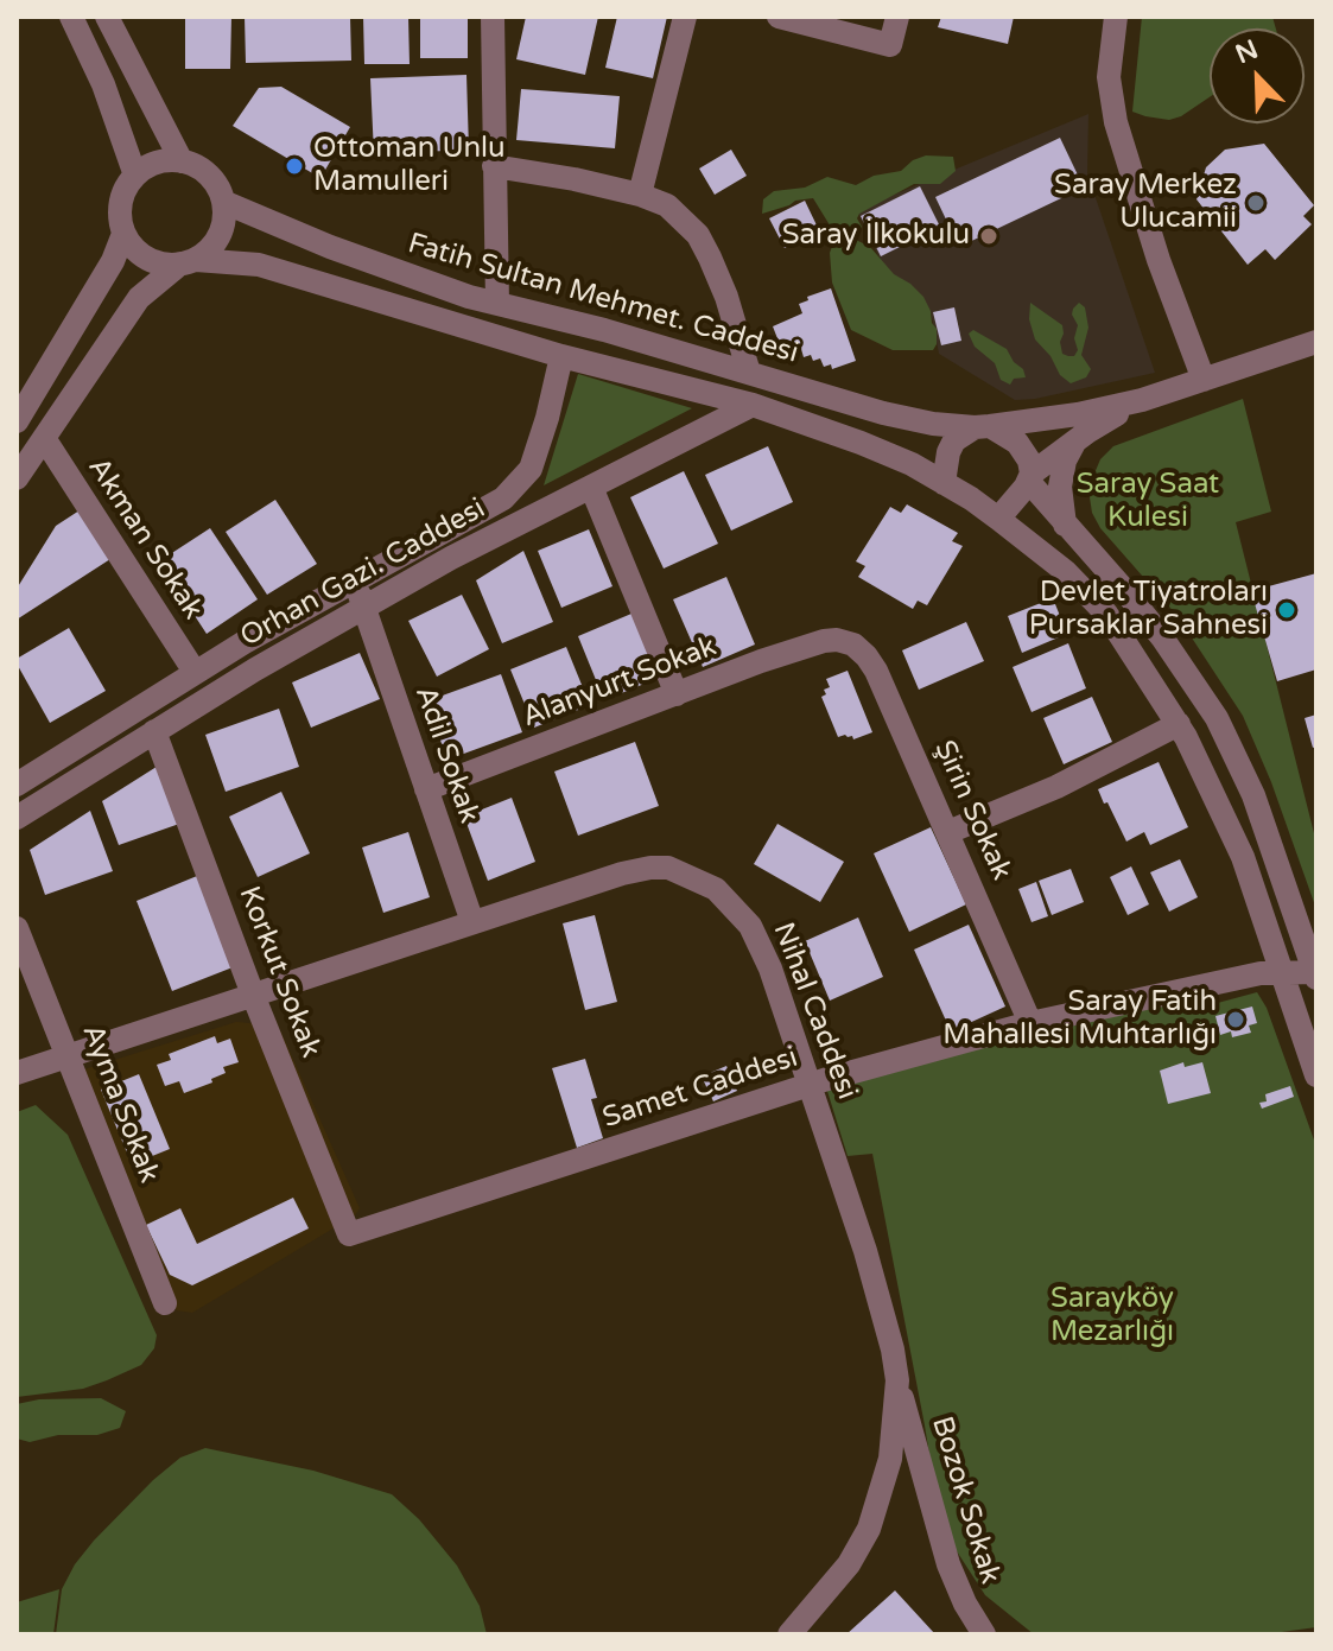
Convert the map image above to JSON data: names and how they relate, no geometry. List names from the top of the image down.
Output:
{
  "streets": {
    "street": [
      "Fatih Sultan Mehmet. Caddesi",
      "Akman Sokak",
      "Orhan Gazi. Caddesi",
      "Alanyurt Sokak",
      "Adil Sokak",
      "Şirin Sokak",
      "Korkut Sokak",
      "Nihal Caddesi",
      "Samet Caddesi",
      "Ayma Sokak",
      "Bozok Sokak"
    ]
  },
  "crossings": [
    ["Akman Sokak", "Orhan Gazi. Caddesi"],
    ["Orhan Gazi. Caddesi", "Adil Sokak"],
    ["Orhan Gazi. Caddesi", "Korkut Sokak"],
    ["Alanyurt Sokak", "Adil Sokak"],
    ["Alanyurt Sokak", "Şirin Sokak"],
    ["Adil Sokak", "Nihal Caddesi"],
    ["Şirin Sokak", "Samet Caddesi"],
    ["Korkut Sokak", "Nihal Caddesi"],
    ["Korkut Sokak", "Samet Caddesi"],
    ["Nihal Caddesi", "Samet Caddesi"],
    ["Nihal Caddesi", "Ayma Sokak"],
    ["Nihal Caddesi", "Bozok Sokak"]
  ],
  "parks": ["Saray Saat Kulesi", "Sarayköy Mezarlığı"],
  "places": [
    "Ottoman Unlu Mamulleri",
    "Saray Merkez Ulucamii",
    "Saray İlkokulu",
    "Devlet Tiyatroları Pursaklar Sahnesi",
    "Saray Fatih Mahallesi Muhtarlığı"
  ],
  "north": "top left"
}
